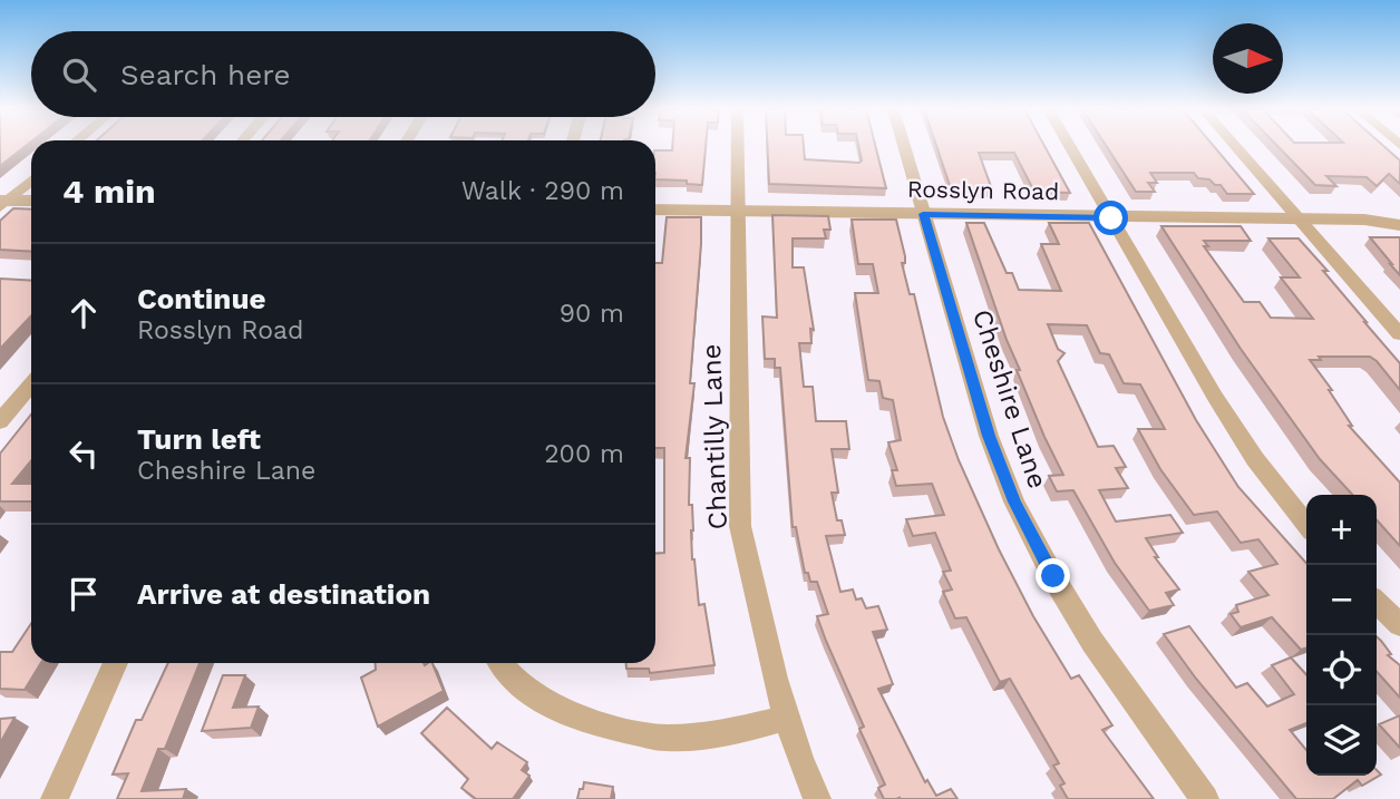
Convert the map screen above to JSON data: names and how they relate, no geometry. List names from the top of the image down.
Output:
{
  "streets": {
    "street": ["Rosslyn Road", "Cheshire Lane", "Chantilly Lane"]
  },
  "crossings": [
    ["Rosslyn Road", "Cheshire Lane"],
    ["Rosslyn Road", "Chantilly Lane"]
  ],
  "north": "right",
  "page": {
    "search": "Search here",
    "heading": ["4 min", "Walk · 290 m"],
    "list": [
      ["Continue", "Rosslyn Road", "90 m"],
      ["Turn left", "Cheshire Lane", "200 m"],
      "Arrive at destination"
    ],
    "map_buttons": ["+", "−"]
  }
}
